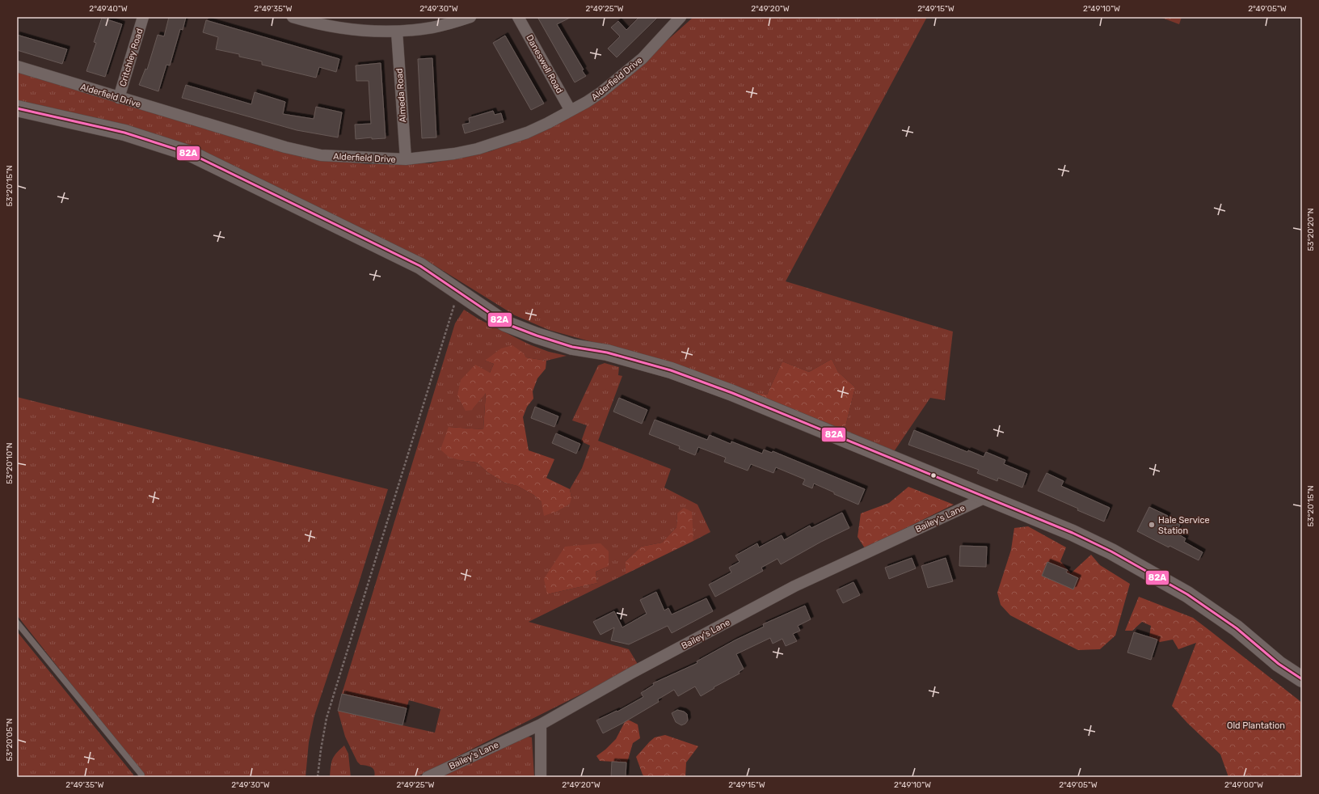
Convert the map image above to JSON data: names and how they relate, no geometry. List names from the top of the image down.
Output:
{
  "streets": {
    "street": [
      "Critchley Road",
      "Daneswell Road",
      "Alderfield Drive",
      "Almeda Road",
      "Bailey's Lane"
    ]
  },
  "crossings": [
    ["Critchley Road", "Alderfield Drive"],
    ["Daneswell Road", "Alderfield Drive"],
    ["Alderfield Drive", "Almeda Road"]
  ],
  "parks": ["Old Plantation"],
  "places": ["Hale Service Station"],
  "lines": ["transit line 82A"],
  "coordinates": [
    "2°49'40\"W",
    "2°49'35\"W",
    "2°49'30\"W",
    "2°49'25\"W",
    "2°49'20\"W",
    "2°49'15\"W",
    "2°49'10\"W",
    "2°49'05\"W",
    "53°20'15\"N",
    "53°20'20\"N",
    "53°20'10\"N",
    "53°20'05\"N",
    "2°49'00\"W"
  ]
}
